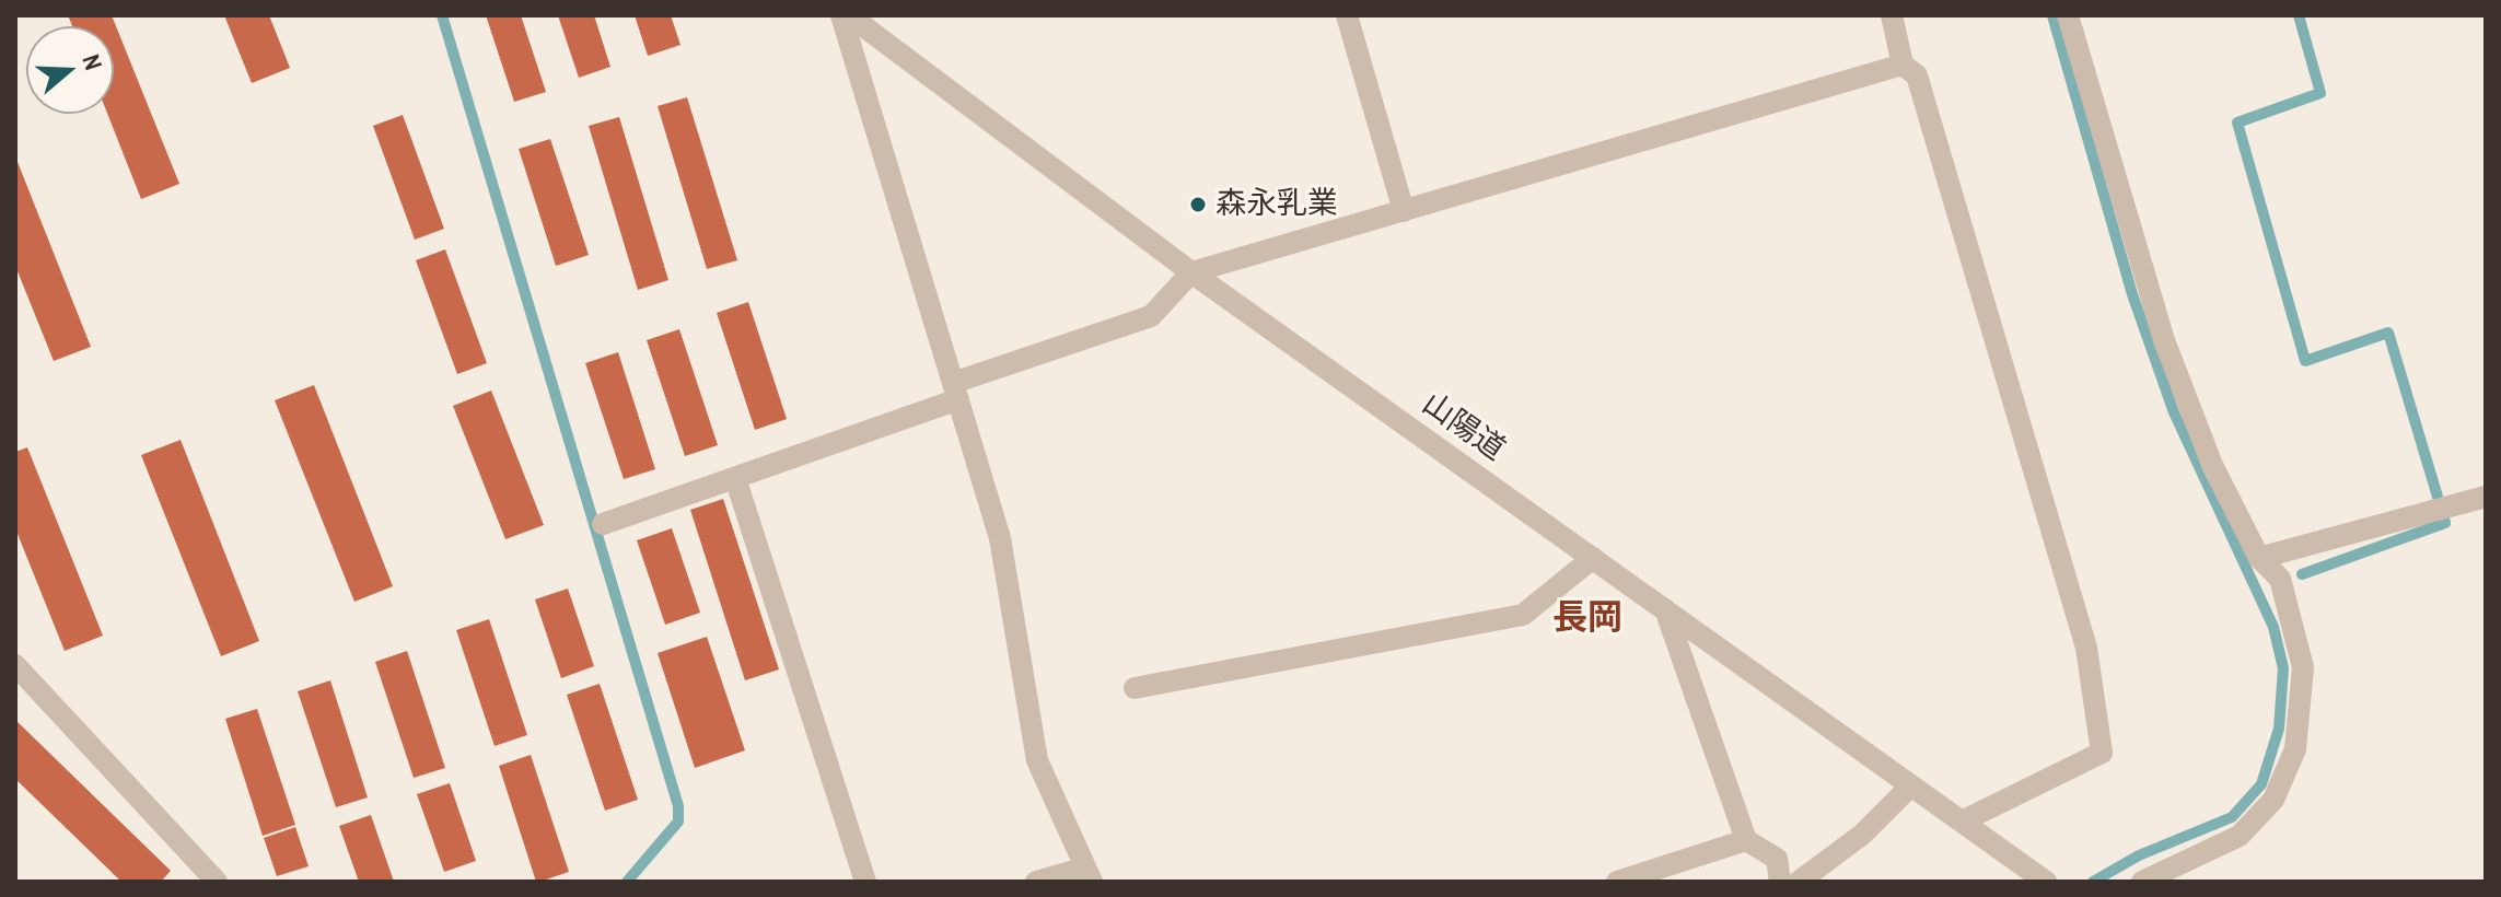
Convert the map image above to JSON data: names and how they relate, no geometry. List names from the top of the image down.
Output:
{
  "streets": {
    "street": ["山陽道"]
  },
  "districts": ["長岡"],
  "places": ["森永乳業"],
  "north": "right"
}
